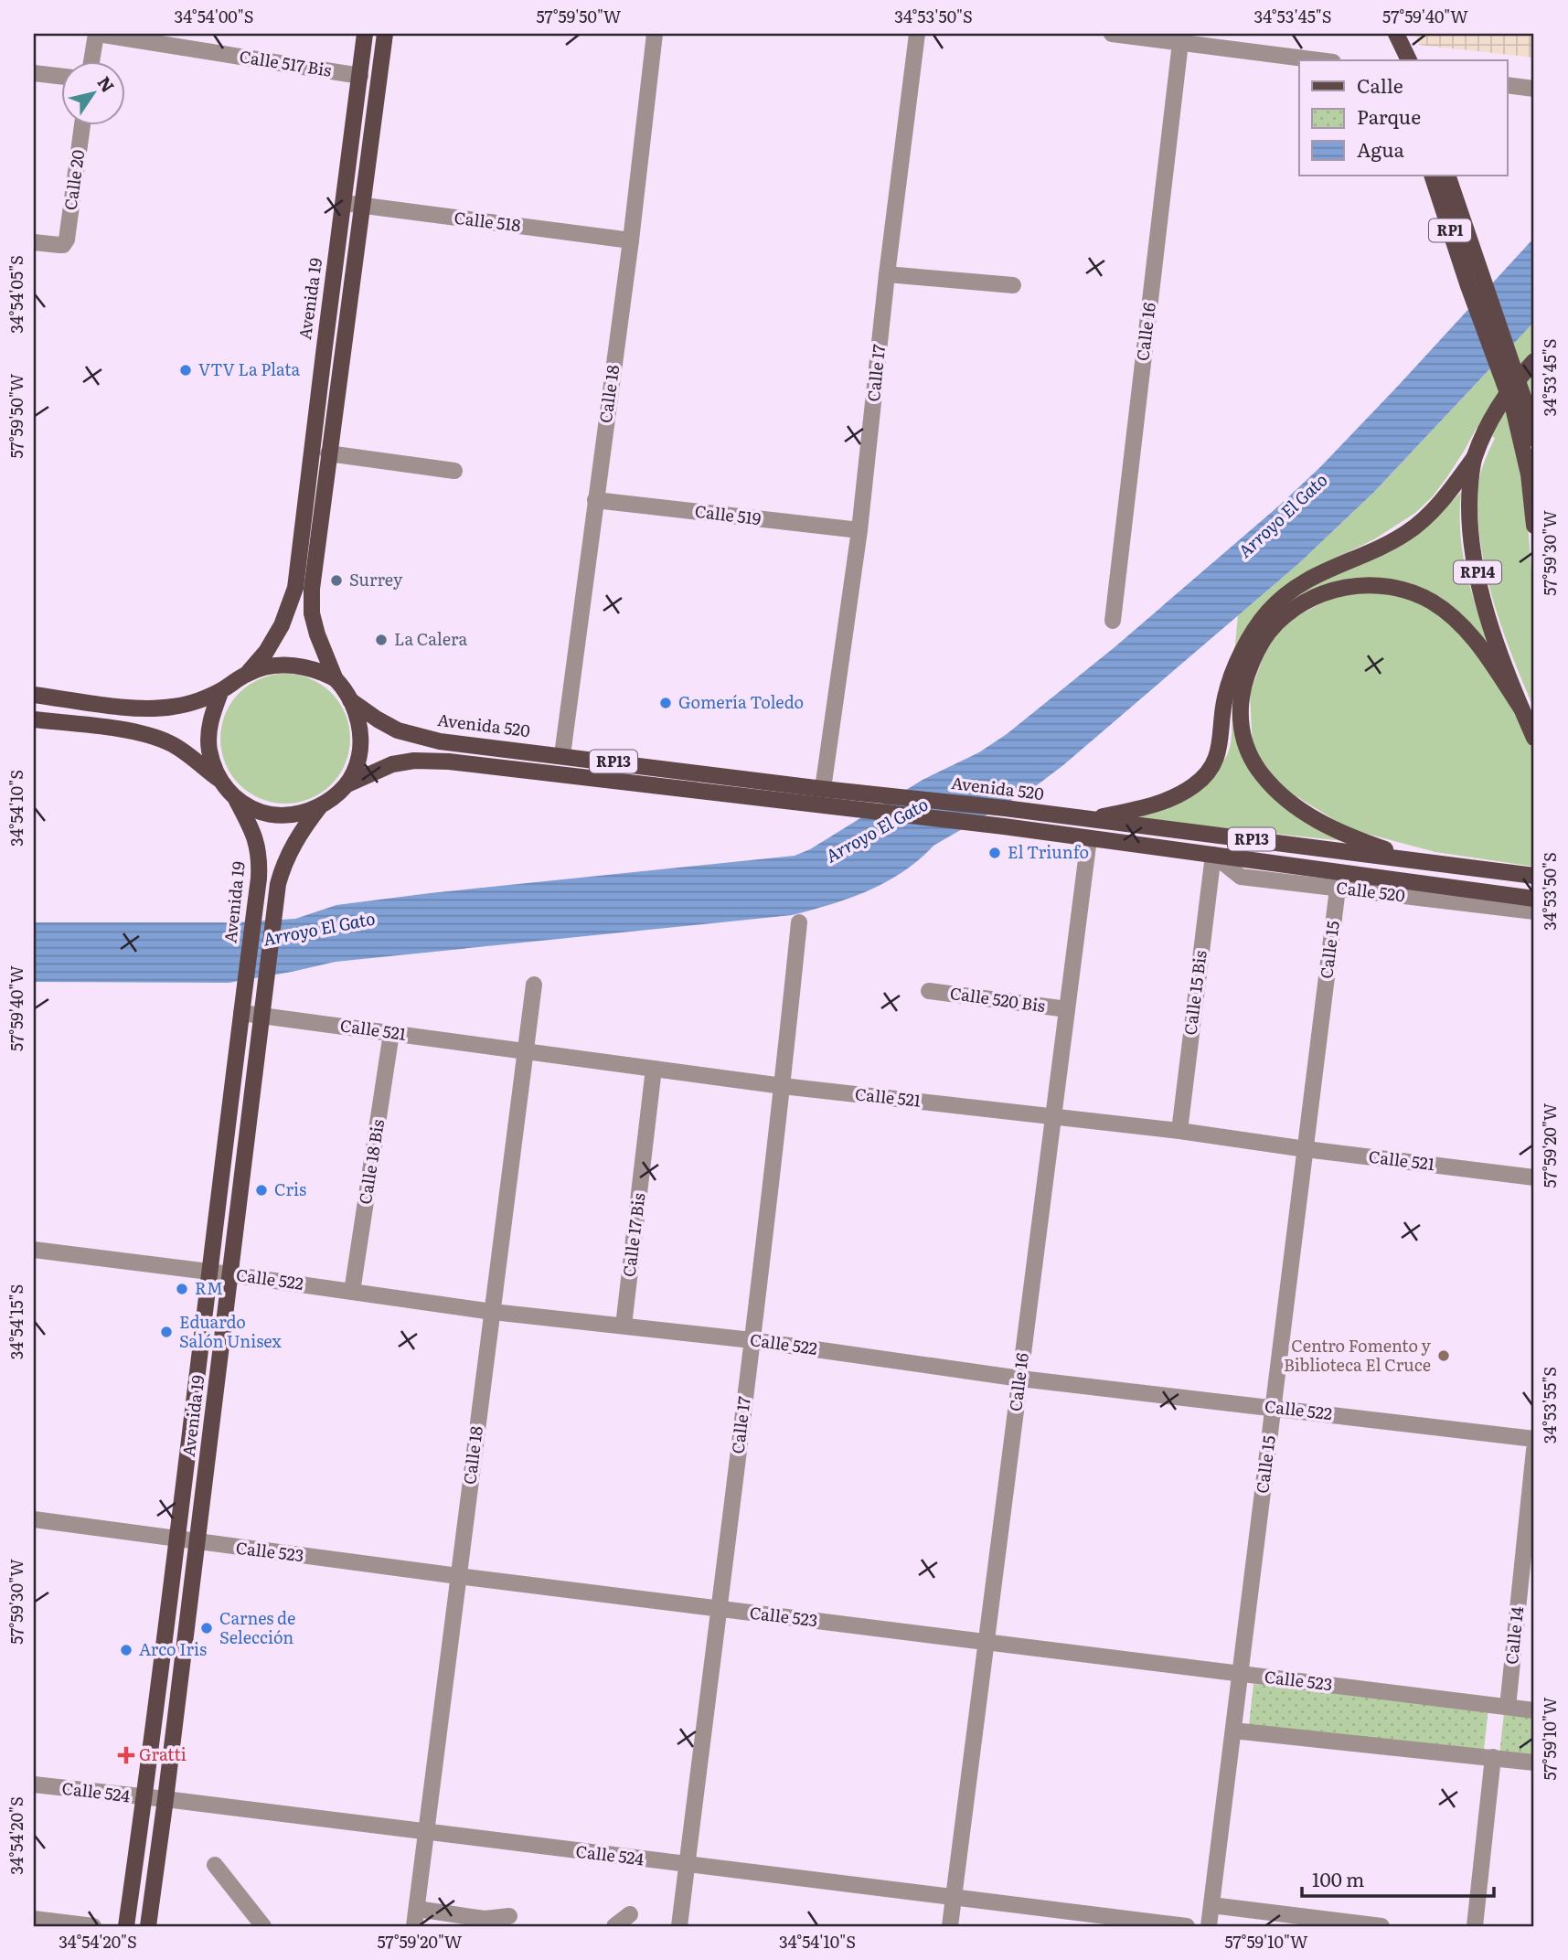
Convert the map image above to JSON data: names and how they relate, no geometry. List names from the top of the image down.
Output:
{
  "streets": {
    "main road": [
      "RP1",
      "Avenida 19",
      "RP14",
      "Avenida 520",
      "RP13"
    ],
    "street": [
      "Calle 517 Bis",
      "Calle 20",
      "Calle 518",
      "Calle 16",
      "Calle 17",
      "Calle 18",
      "Calle 519",
      "Calle 520",
      "Calle 15",
      "Calle 15 Bis",
      "Calle 520 Bis",
      "Calle 521",
      "Calle 18 Bis",
      "Calle 17 Bis",
      "Calle 522",
      "Calle 523",
      "Calle 14",
      "Calle 524"
    ]
  },
  "crossings": [
    ["Calle 517 Bis", "Avenida 19"],
    ["Calle 518", "Avenida 19"],
    ["Calle 518", "Calle 18"],
    ["Avenida 19", "Avenida 520"],
    ["Avenida 19", "RP13"],
    ["Avenida 19", "Calle 521"],
    ["Avenida 19", "Calle 522"],
    ["Avenida 19", "Calle 523"],
    ["Avenida 19", "Calle 524"],
    ["Calle 16", "RP13"],
    ["Calle 16", "Calle 520 Bis"],
    ["Calle 16", "Calle 521"],
    ["Calle 16", "Calle 522"],
    ["Calle 16", "Calle 523"],
    ["Calle 16", "Calle 524"],
    ["Calle 17", "Calle 519"],
    ["Calle 17", "Avenida 520"],
    ["Calle 17", "Calle 521"],
    ["Calle 17", "Calle 522"],
    ["Calle 17", "Calle 523"],
    ["Calle 17", "Calle 524"],
    ["Calle 18", "Calle 519"],
    ["Calle 18", "Avenida 520"],
    ["Calle 18", "Calle 521"],
    ["Calle 18", "Calle 522"],
    ["Calle 18", "Calle 523"],
    ["Calle 18", "Calle 524"],
    ["Avenida 520", "RP13"],
    ["RP13", "Calle 520"],
    ["RP13", "Calle 15 Bis"],
    ["Calle 520", "Calle 15"],
    ["Calle 520", "Calle 15 Bis"],
    ["Calle 15", "Calle 521"],
    ["Calle 15", "Calle 522"],
    ["Calle 15", "Calle 523"],
    ["Calle 15 Bis", "Calle 521"],
    ["Calle 521", "Calle 18 Bis"],
    ["Calle 521", "Calle 17 Bis"],
    ["Calle 18 Bis", "Calle 522"],
    ["Calle 17 Bis", "Calle 522"],
    ["Calle 523", "Calle 14"]
  ],
  "water": ["Arroyo El Gato"],
  "places": {
    "other": [
      "VTV La Plata",
      "Surrey",
      "La Calera",
      "Gomería Toledo",
      "El Triunfo",
      "Cris",
      "RM",
      "Eduardo Salón Unisex",
      "Centro Fomento y Biblioteca El Cruce",
      "Carnes de Selección",
      "Arco Iris"
    ],
    "health": ["Gratti"]
  },
  "legend": ["Calle", "Parque", "Agua"],
  "scale_bar": "100 m",
  "north": "top right",
  "coordinates": [
    "34°54'00\"S",
    "57°59'50\"W",
    "34°53'50\"S",
    "34°53'45\"S",
    "57°59'40\"W",
    "34°54'05\"S",
    "57°59'30\"W",
    "34°54'10\"S",
    "57°59'20\"W",
    "34°54'15\"S",
    "34°53'55\"S",
    "57°59'10\"W",
    "34°54'20\"S"
  ]
}
